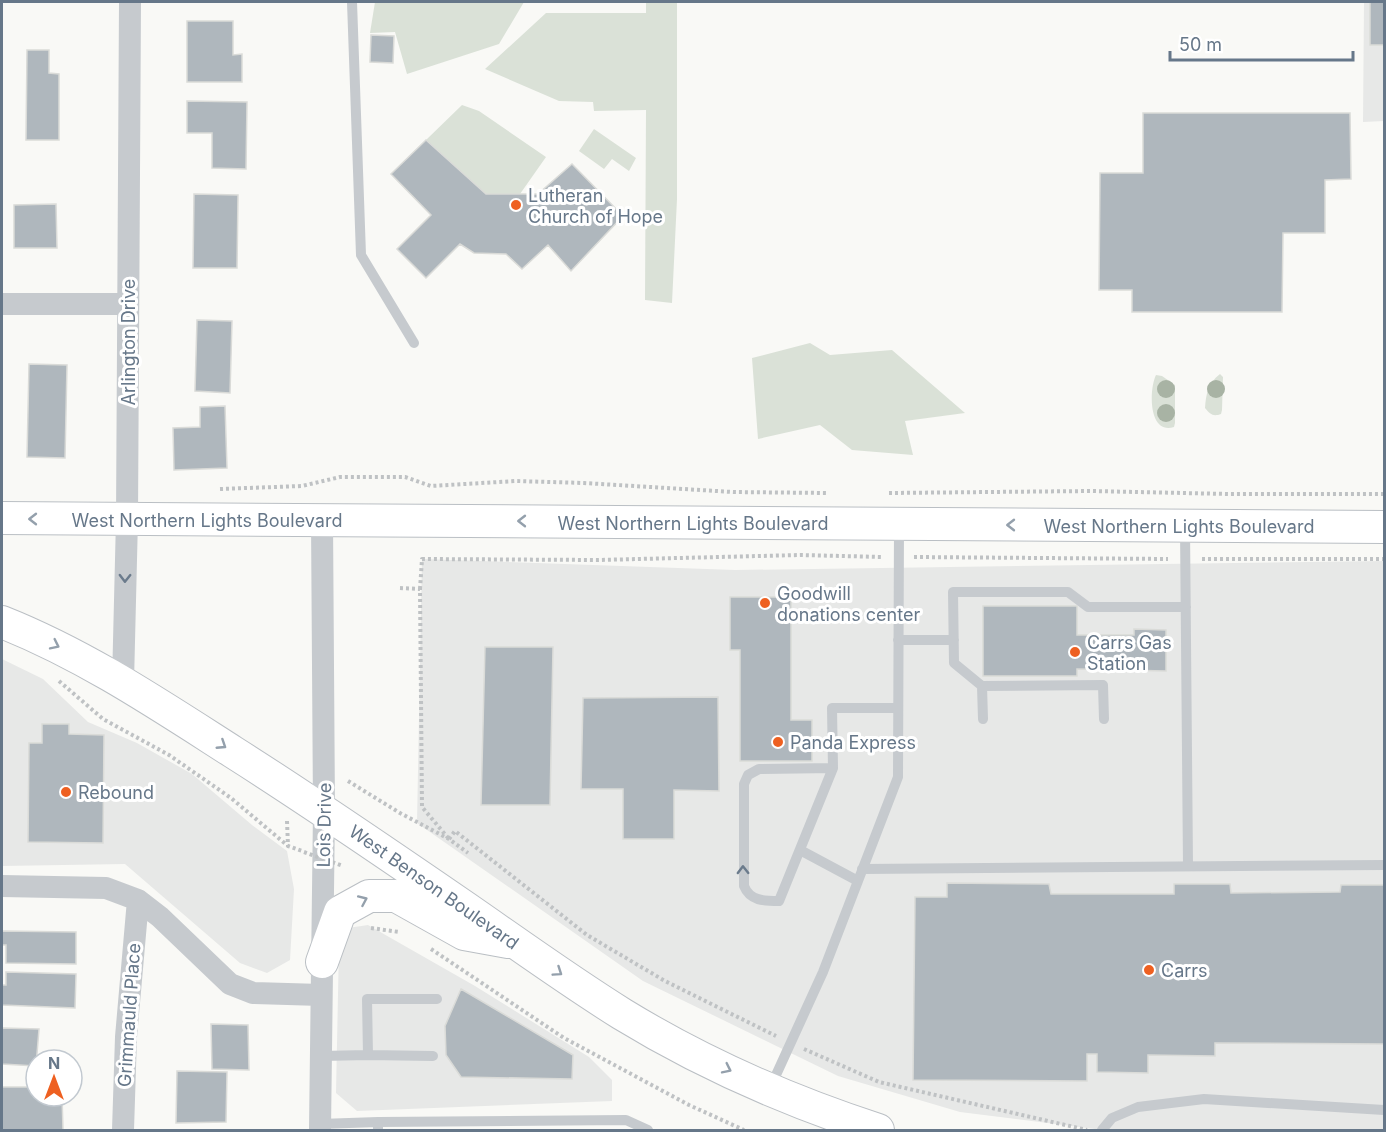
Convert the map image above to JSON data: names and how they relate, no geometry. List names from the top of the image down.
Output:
{
  "streets": {
    "main road": ["West Northern Lights Boulevard", "West Benson Boulevard"],
    "street": ["Arlington Drive", "Lois Drive", "Grimmauld Place"]
  },
  "crossings": [
    ["Arlington Drive", "West Northern Lights Boulevard"],
    ["Arlington Drive", "West Benson Boulevard"],
    ["West Northern Lights Boulevard", "Lois Drive"],
    ["Lois Drive", "West Benson Boulevard"]
  ],
  "one_way": ["West Northern Lights Boulevard", "West Benson Boulevard"],
  "places": [
    "Lutheran Church of Hope",
    "Goodwill donations center",
    "Carrs Gas Station",
    "Panda Express",
    "Rebound",
    "Carrs"
  ],
  "scale_bar": "50 m",
  "north": "top"
}
